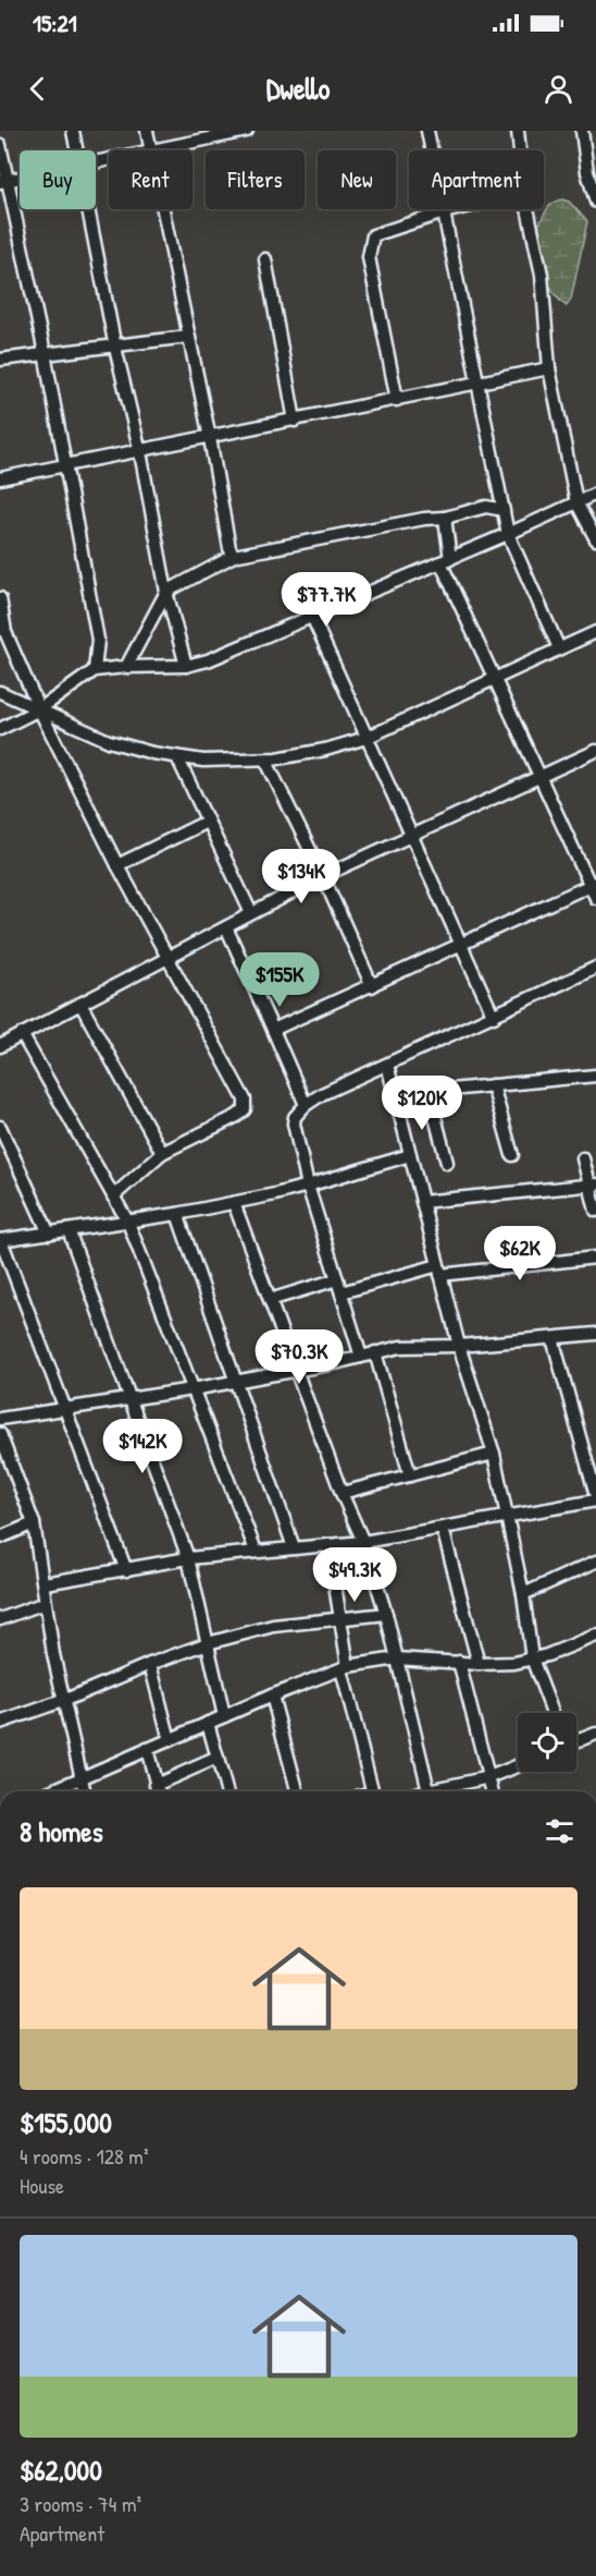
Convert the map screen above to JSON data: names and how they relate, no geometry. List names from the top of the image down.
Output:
{
  "page": {
    "status": "15:21",
    "header": "Dwello",
    "chip": [
      "Buy",
      "Rent",
      "Filters",
      "New",
      "Apartment"
    ],
    "price": [
      "$77.7K",
      "$134K",
      "$155K",
      "$120K",
      "$62K",
      "$70.3K",
      "$142K",
      "$49.3K"
    ],
    "heading": "8 homes",
    "list": [
      {
        "name": "$155,000",
        "note": "4 rooms · 128 m² · House"
      },
      {
        "name": "$62,000",
        "note": "3 rooms · 74 m² · Apartment"
      }
    ]
  }
}
